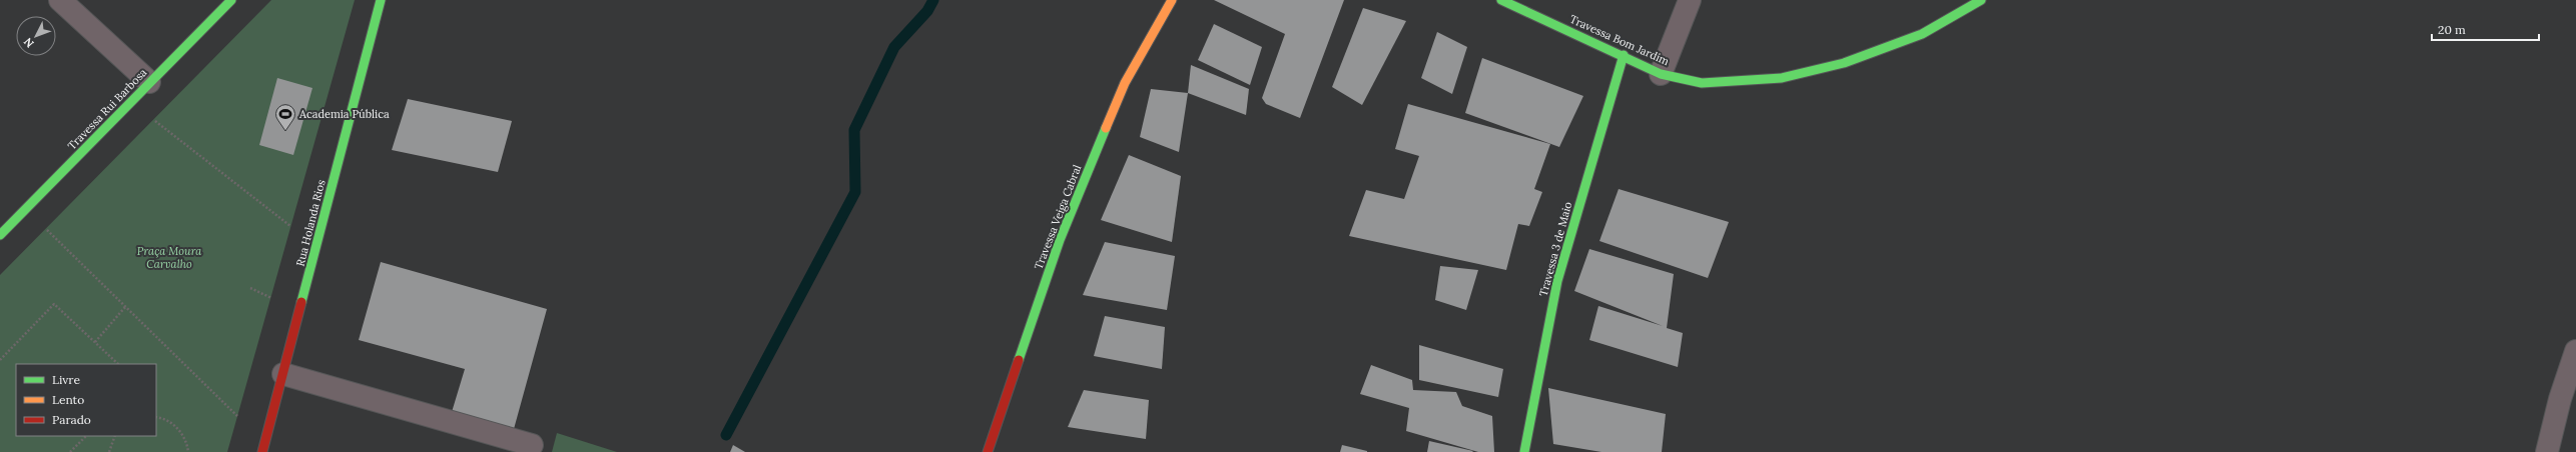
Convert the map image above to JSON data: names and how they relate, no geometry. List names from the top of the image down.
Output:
{
  "streets": {
    "street": [
      "Travessa Bom Jardim",
      "Travessa Rui Barbosa",
      "Travessa Veiga Cabral",
      "Rua Holanda Rios",
      "Travessa 3 de Maio"
    ]
  },
  "crossings": [
    ["Travessa Bom Jardim", "Travessa 3 de Maio"]
  ],
  "parks": ["Praça Moura Carvalho"],
  "places": {
    "sports": ["Academia Pública"]
  },
  "legend": ["Livre", "Lento", "Parado"],
  "scale_bar": "20 m",
  "north": "bottom left"
}
